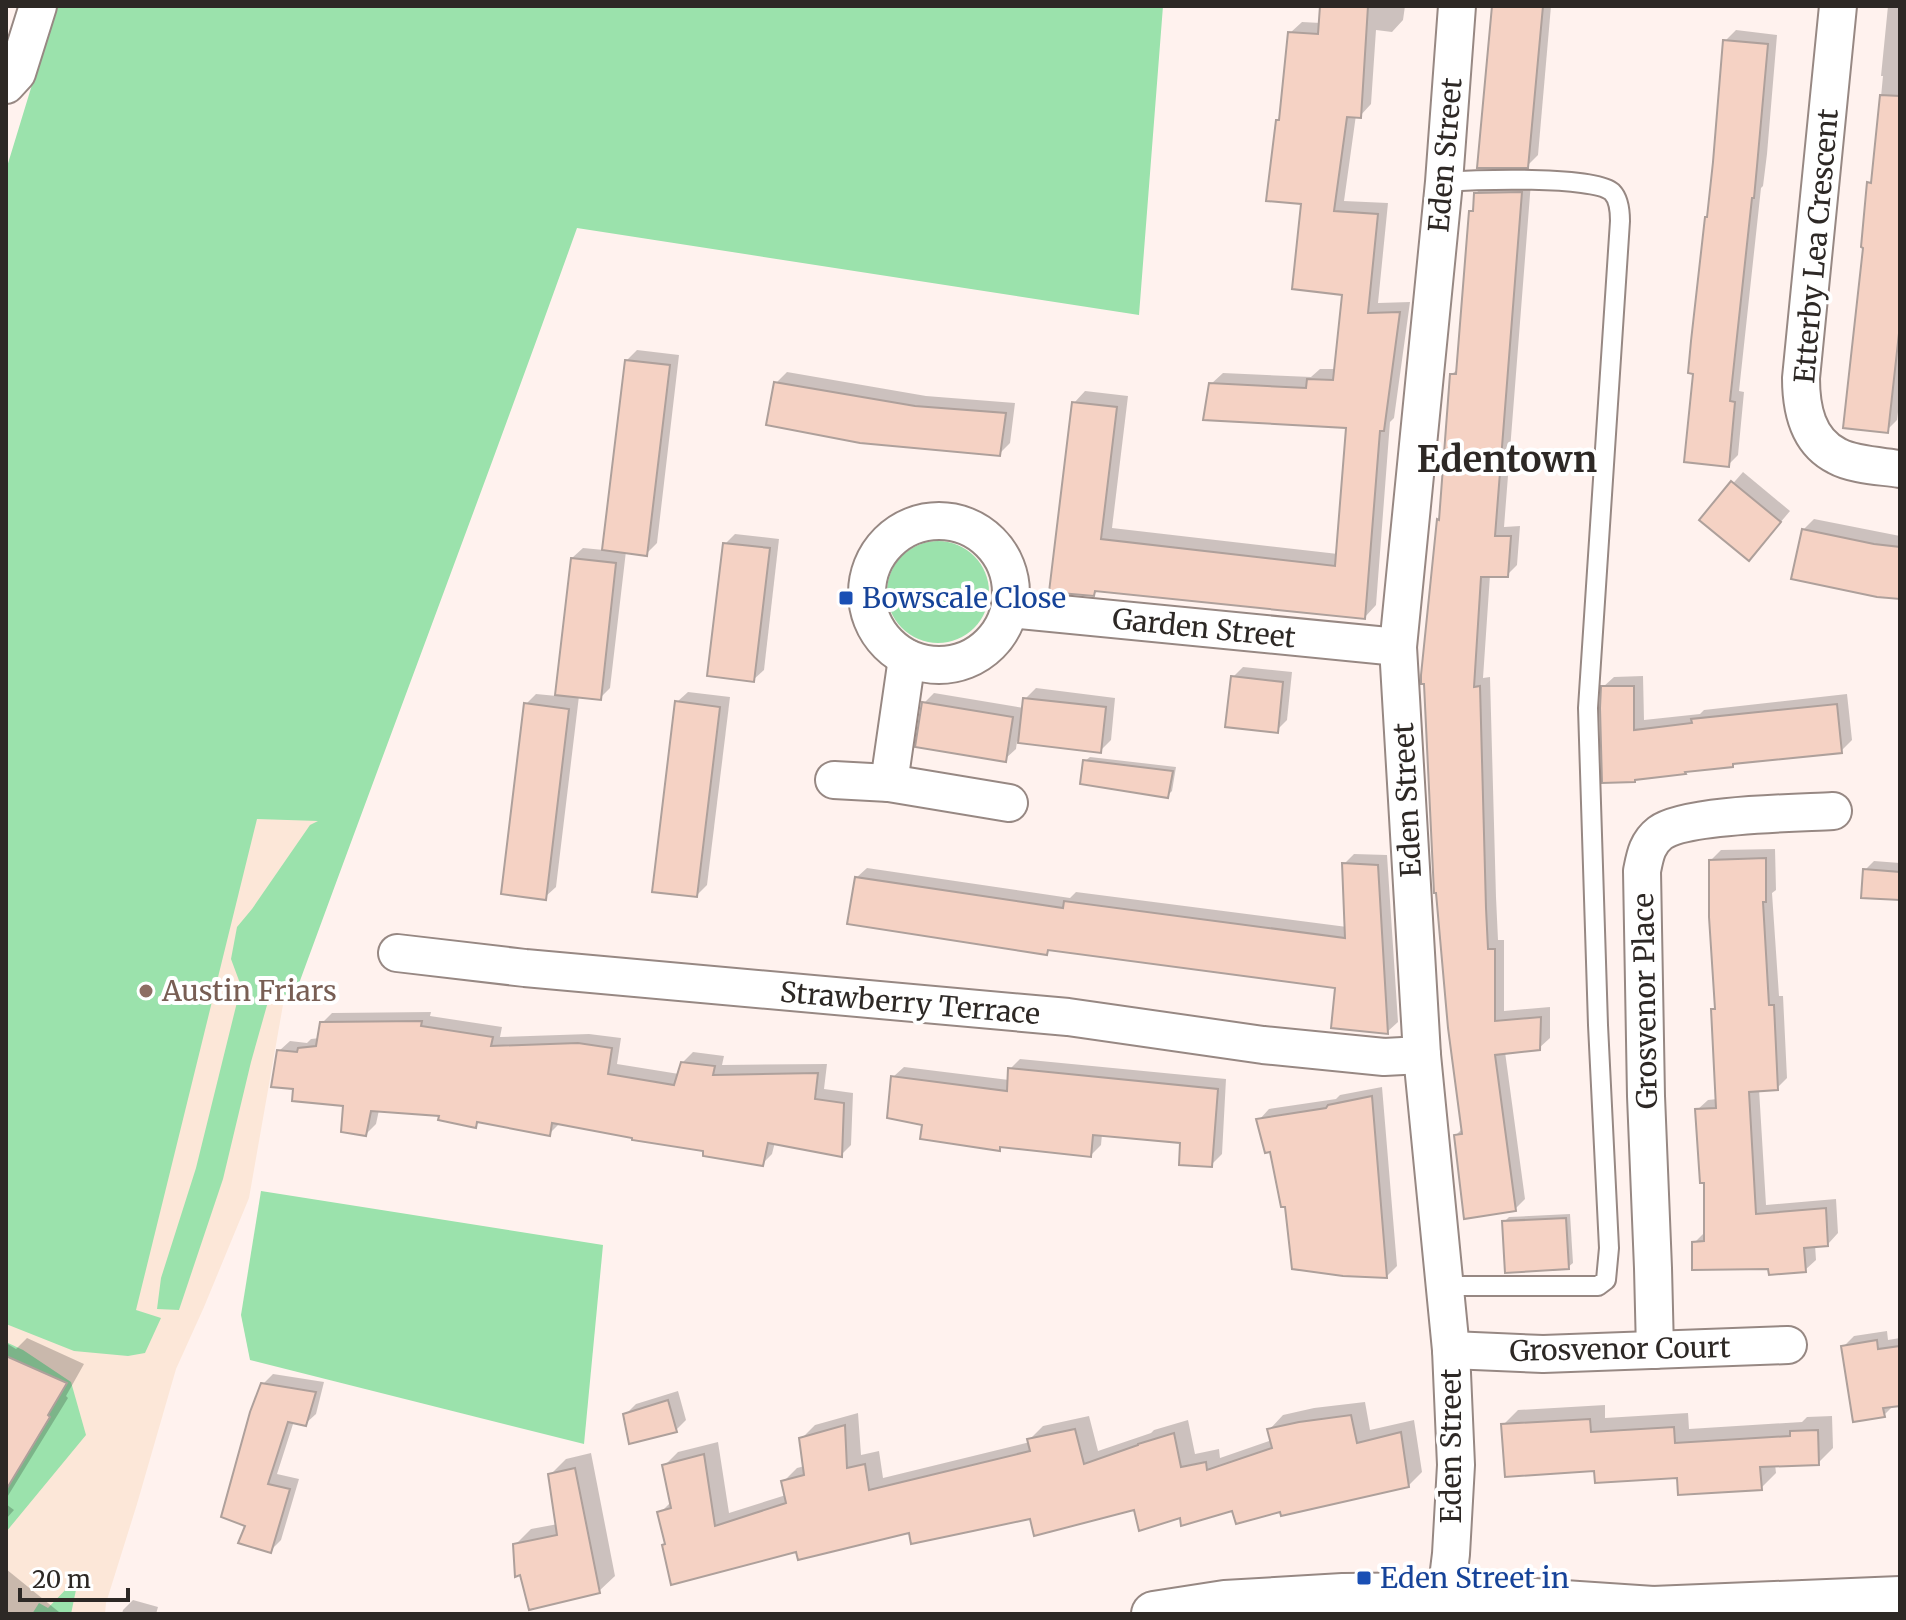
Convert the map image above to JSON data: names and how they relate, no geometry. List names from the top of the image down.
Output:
{
  "streets": {
    "street": [
      "Eden Street",
      "Etterby Lea Crescent",
      "Garden Street",
      "Grosvenor Place",
      "Strawberry Terrace",
      "Grosvenor Court"
    ]
  },
  "crossings": [
    ["Eden Street", "Garden Street"],
    ["Eden Street", "Strawberry Terrace"],
    ["Eden Street", "Grosvenor Court"],
    ["Grosvenor Place", "Grosvenor Court"]
  ],
  "districts": ["Edentown"],
  "places": {
    "transit": ["Bowscale Close", "Eden Street in"],
    "other": ["Austin Friars"]
  },
  "scale_bar": "20 m"
}
